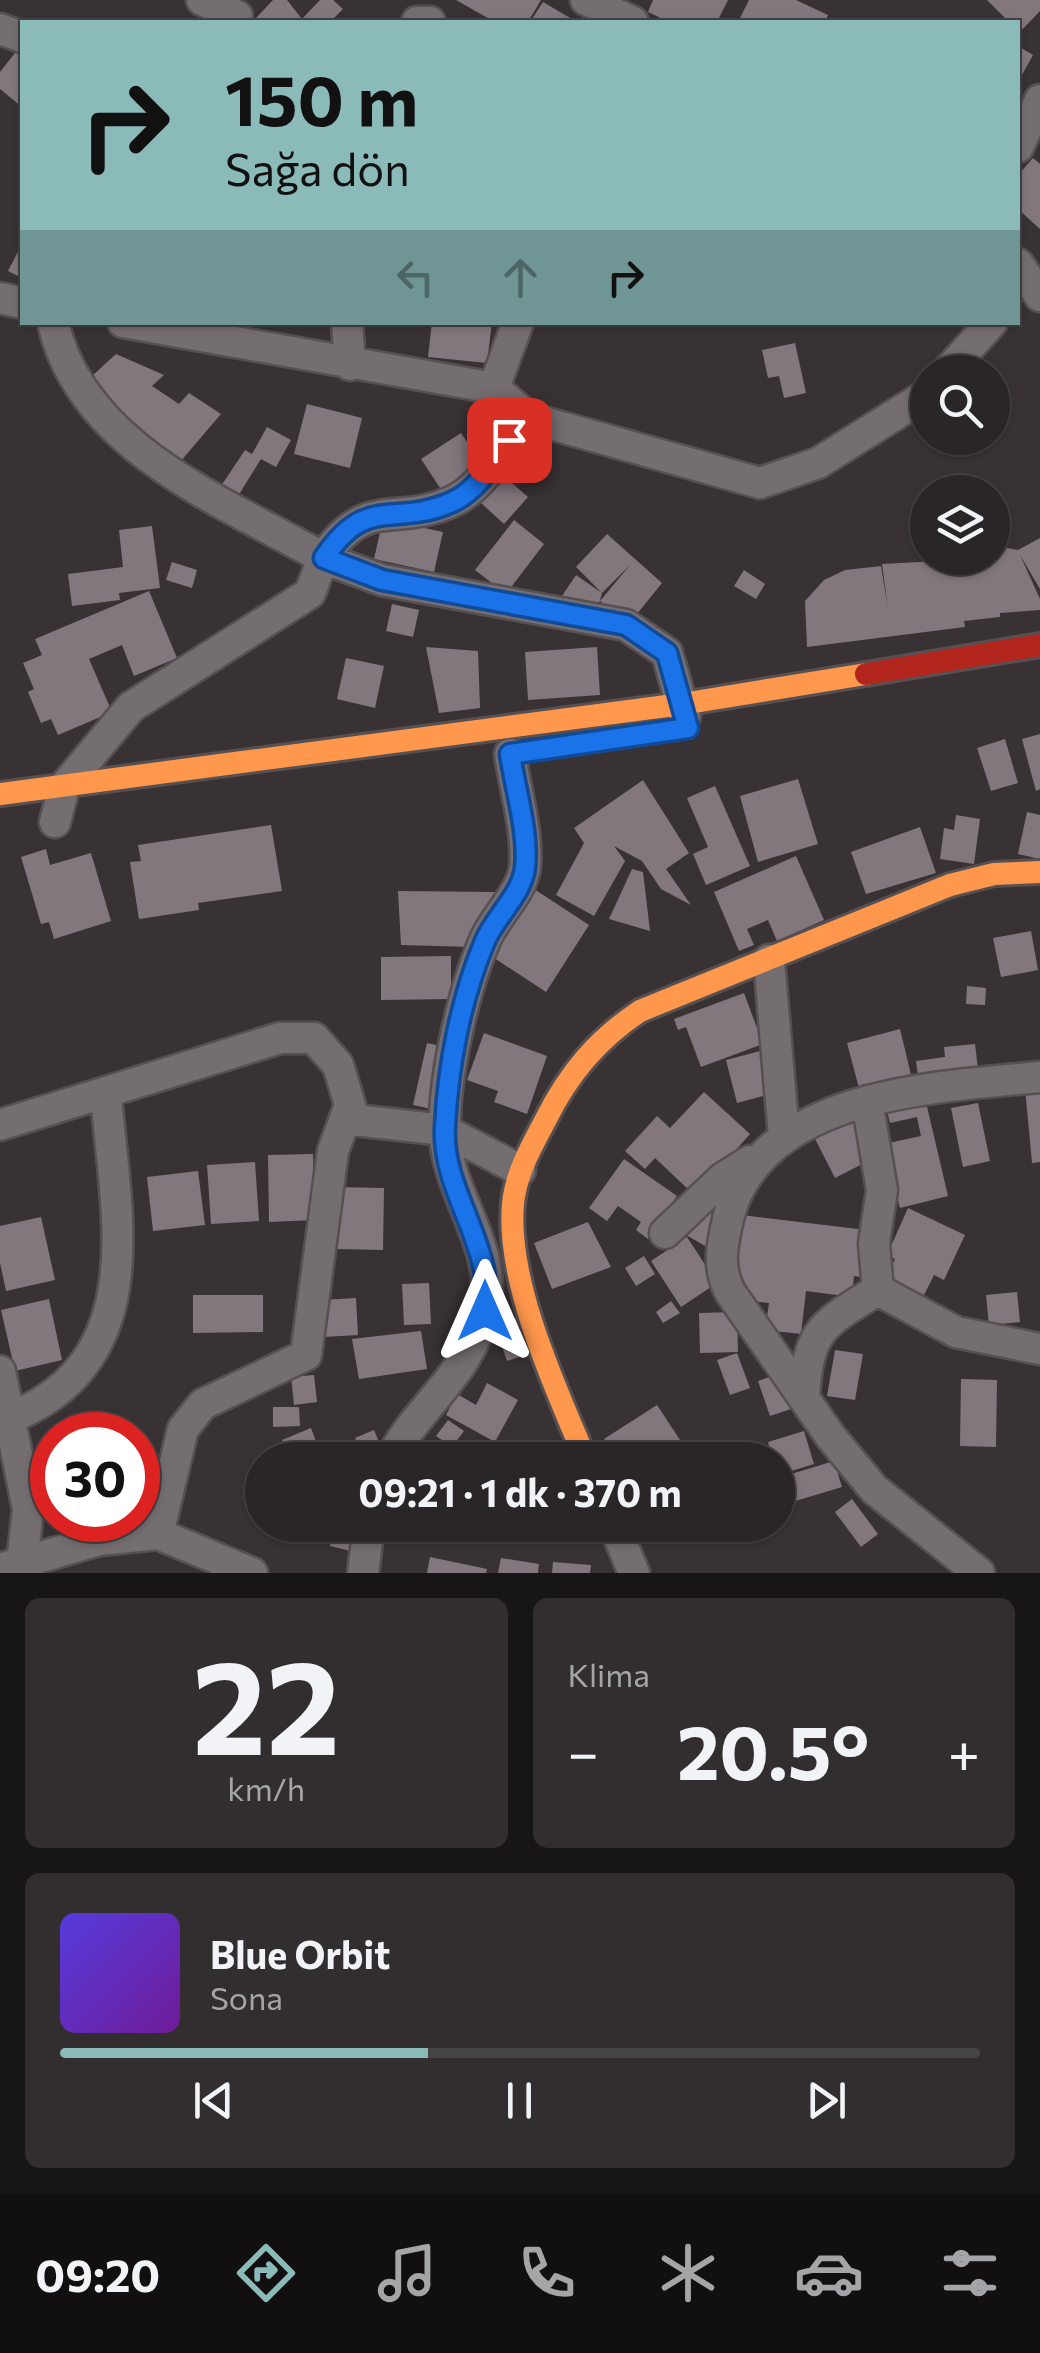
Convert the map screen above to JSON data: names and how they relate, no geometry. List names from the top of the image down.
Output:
{
  "page": {
    "turn": ["150 m", "Sağa dön"],
    "limit": "30",
    "trip": "09:21 · 1 dk · 370 m",
    "tile": [
      ["22", "km/h"],
      "Klima"
    ],
    "heat": ["−", "20.5°", "+"],
    "song": ["Blue Orbit", "Sona"],
    "tabs": "09:20"
  }
}
